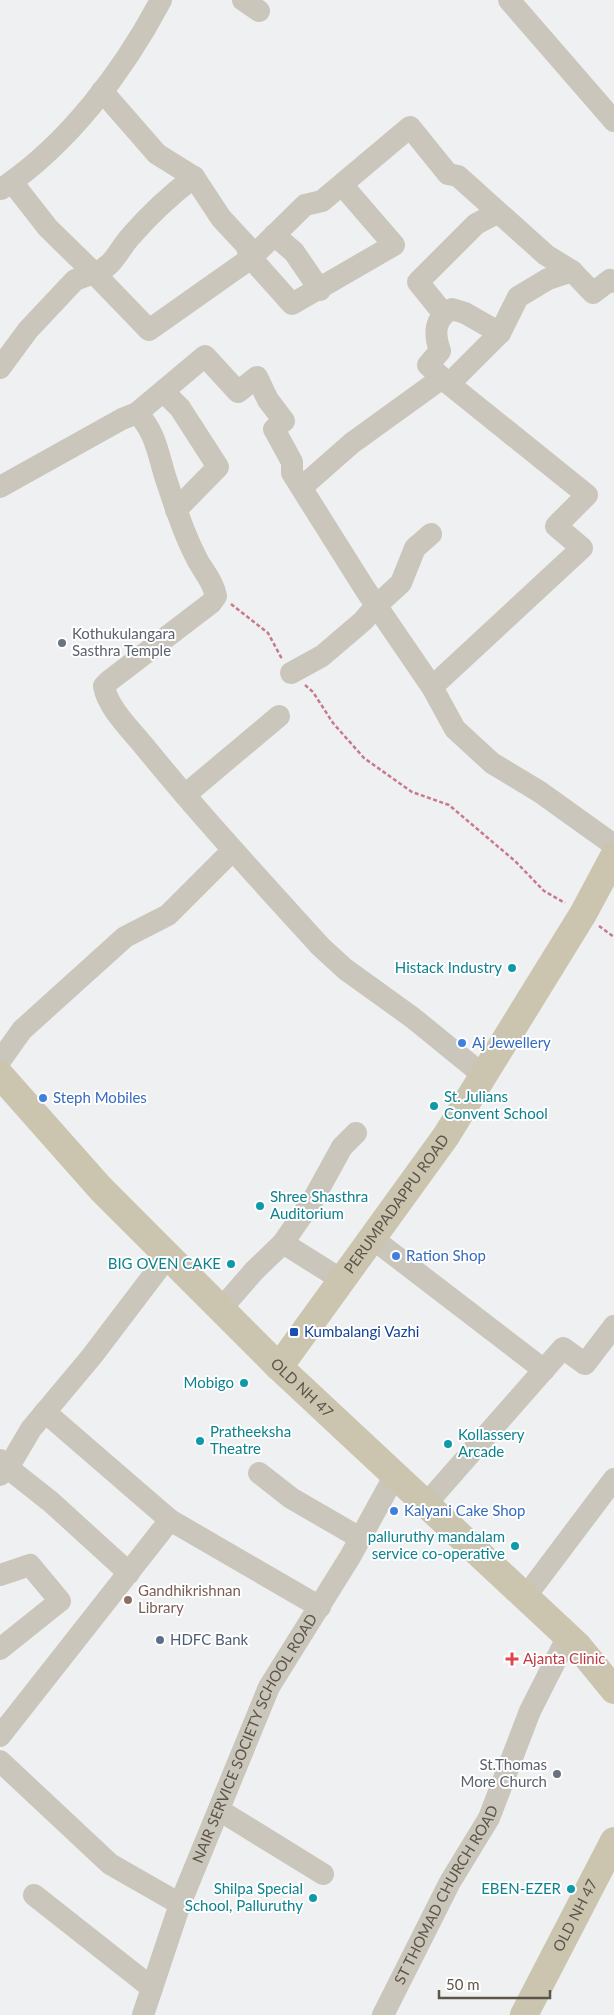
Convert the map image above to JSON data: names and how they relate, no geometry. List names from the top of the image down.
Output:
{
  "streets": {
    "main road": ["PERUMPADAPPU ROAD", "OLD NH 47"],
    "street": ["NAIR SERVICE SOCIETY SCHOOL ROAD", "ST THOMAD CHURCH ROAD"]
  },
  "crossings": [
    ["PERUMPADAPPU ROAD", "OLD NH 47"],
    ["OLD NH 47", "NAIR SERVICE SOCIETY SCHOOL ROAD"],
    ["OLD NH 47", "ST THOMAD CHURCH ROAD"]
  ],
  "places": {
    "other": [
      "Kothukulangara Sasthra Temple",
      "Histack Industry",
      "Aj Jewellery",
      "Steph Mobiles",
      "St. Julians Convent School",
      "Shree Shasthra Auditorium",
      "Ration Shop",
      "BIG OVEN CAKE",
      "Mobigo",
      "Pratheeksha Theatre",
      "Kollassery Arcade",
      "Kalyani Cake Shop",
      "palluruthy mandalam service co-operative",
      "Gandhikrishnan Library",
      "HDFC Bank",
      "St.Thomas More Church",
      "EBEN-EZER",
      "Shilpa Special School, Palluruthy"
    ],
    "transit": ["Kumbalangi Vazhi"],
    "health": ["Ajanta Clinic"]
  },
  "scale_bar": "50 m"
}
